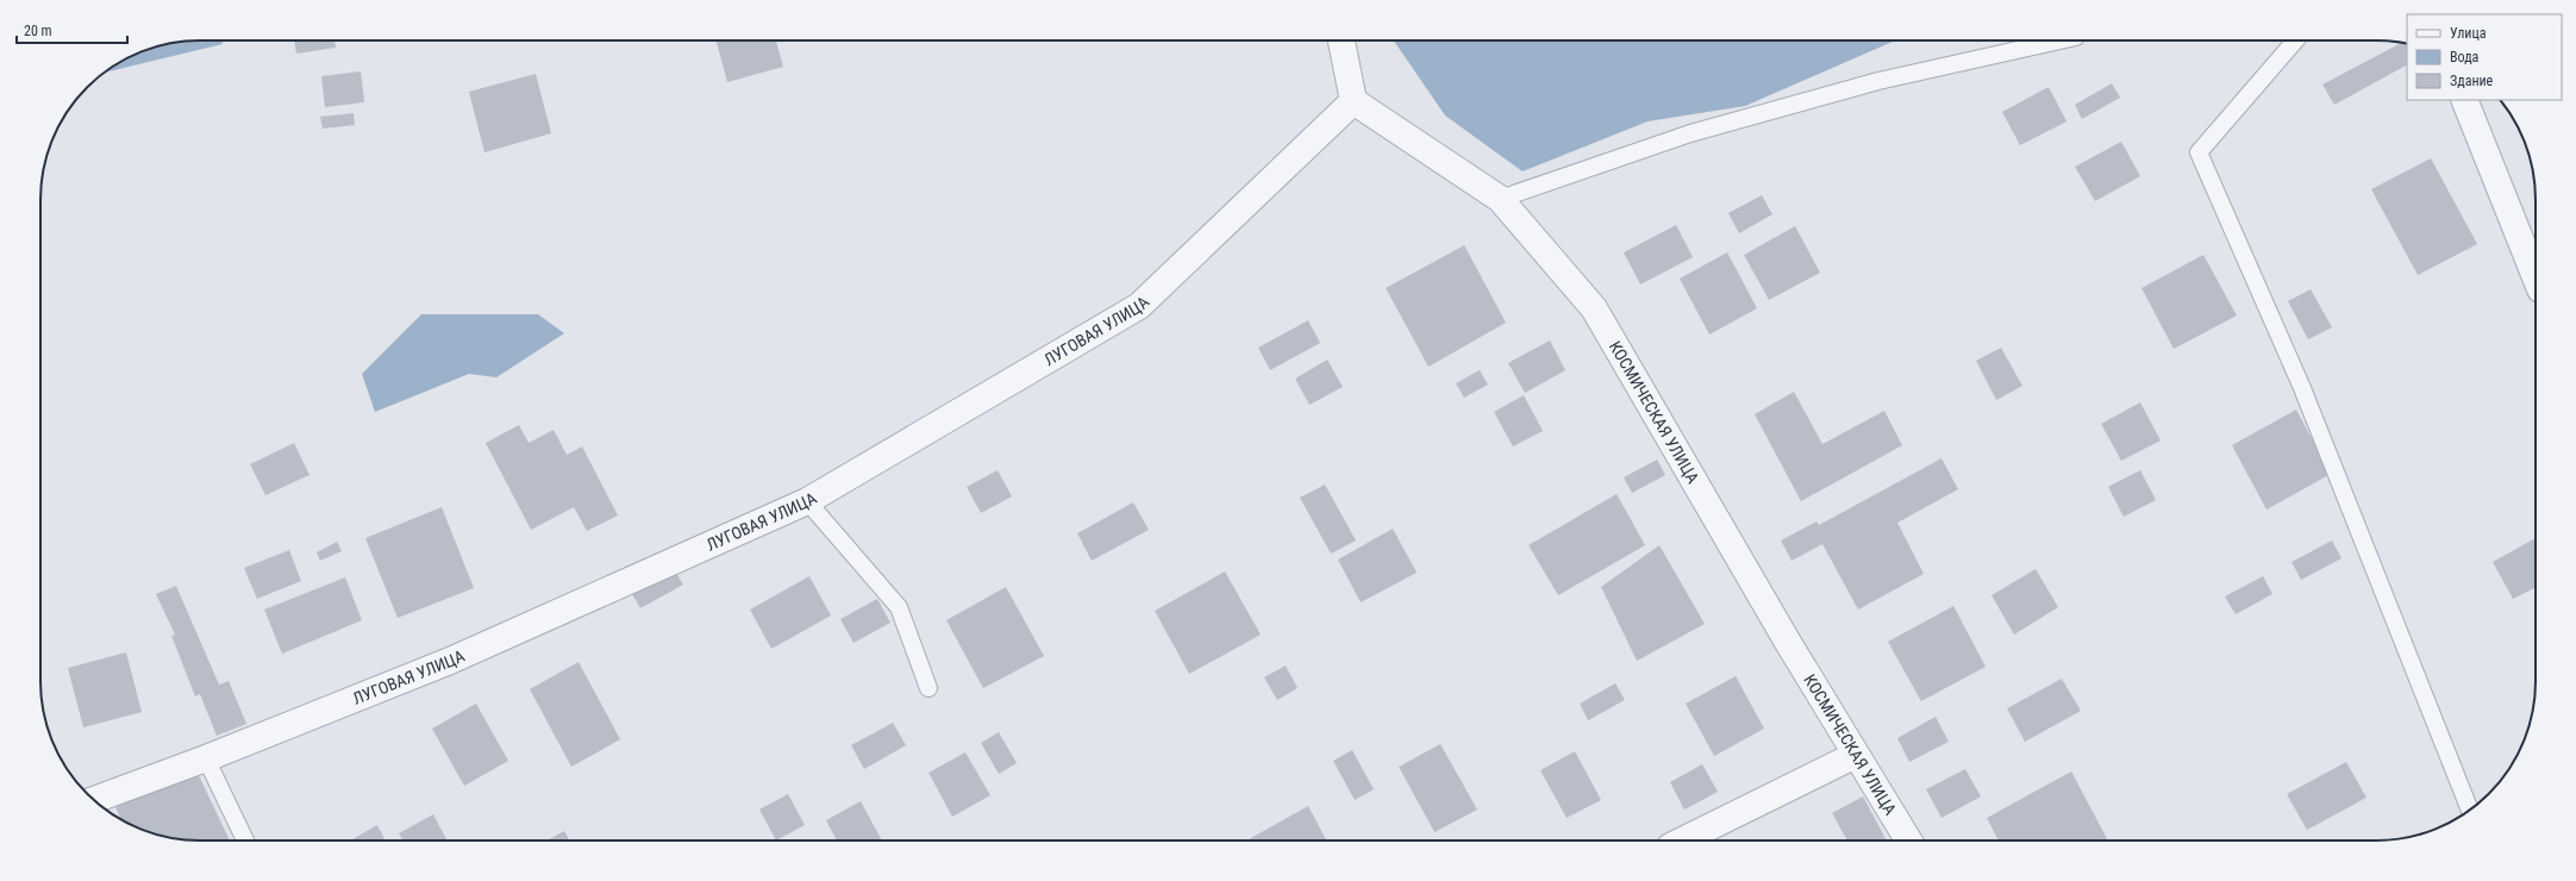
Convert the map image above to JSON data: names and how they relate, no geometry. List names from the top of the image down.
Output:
{
  "streets": {
    "street": ["ЛУГОВАЯ УЛИЦА", "КОСМИЧЕСКАЯ УЛИЦА"]
  },
  "crossings": [
    ["ЛУГОВАЯ УЛИЦА", "КОСМИЧЕСКАЯ УЛИЦА"]
  ],
  "legend": ["Улица", "Вода", "Здание"],
  "scale_bar": "20 m"
}
